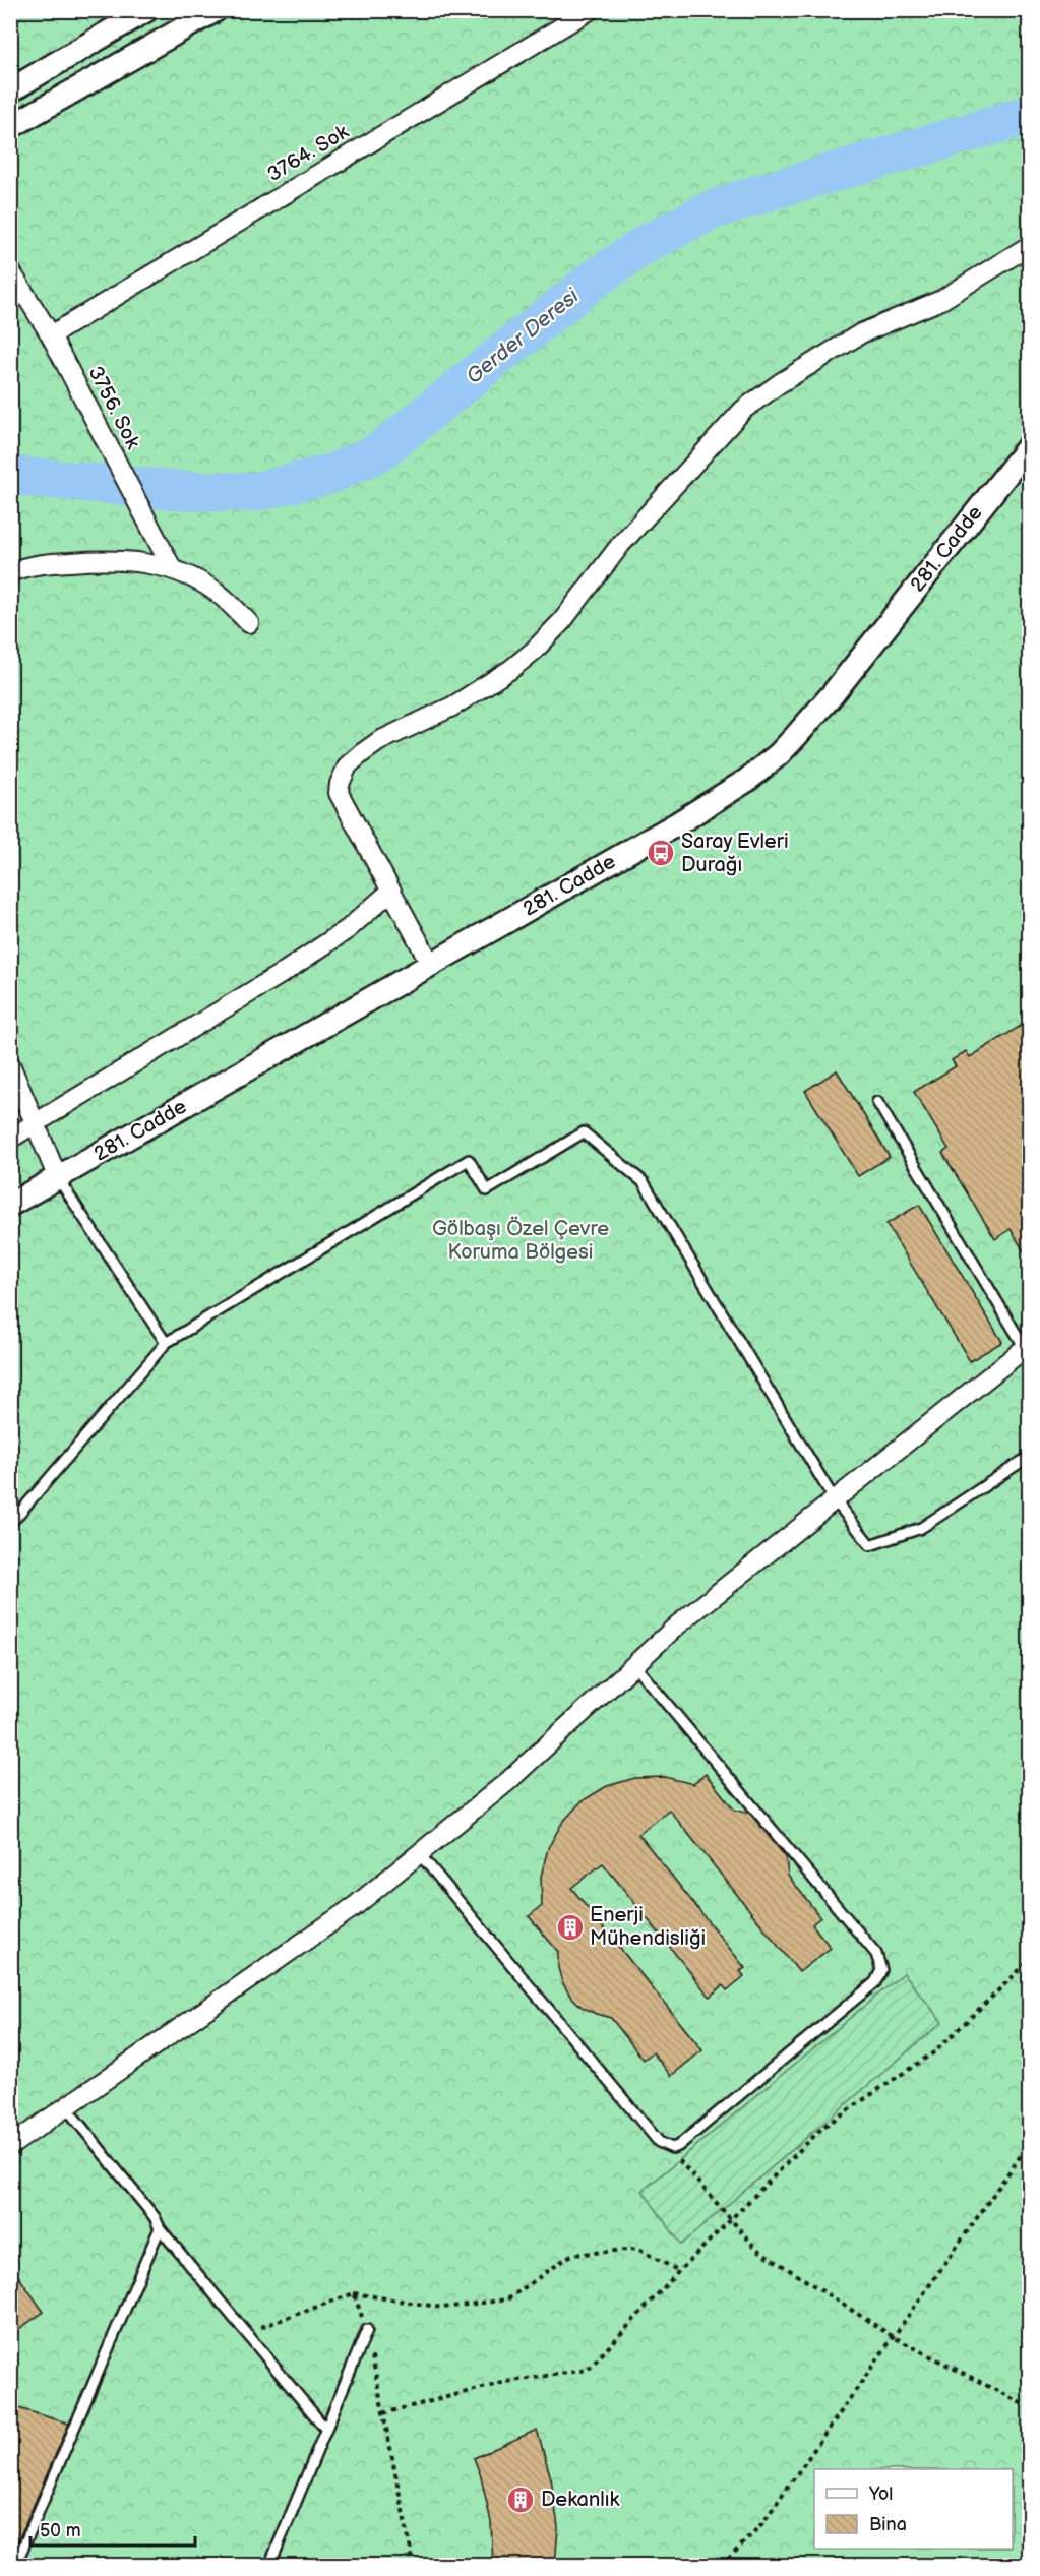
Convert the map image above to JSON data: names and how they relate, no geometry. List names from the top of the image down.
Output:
{
  "streets": {
    "street": ["3764. Sok", "3756. Sok", "281. Cadde"]
  },
  "crossings": [
    ["3764. Sok", "3756. Sok"]
  ],
  "water": ["Gerder Deresi"],
  "parks": ["Gölbaşı Özel Çevre Koruma Bölgesi"],
  "places": {
    "bus stop": ["Saray Evleri Durağı"],
    "building": ["Enerji Mühendisliği", "Dekanlık"]
  },
  "legend": ["Yol", "Bina"],
  "scale_bar": "50 m"
}
